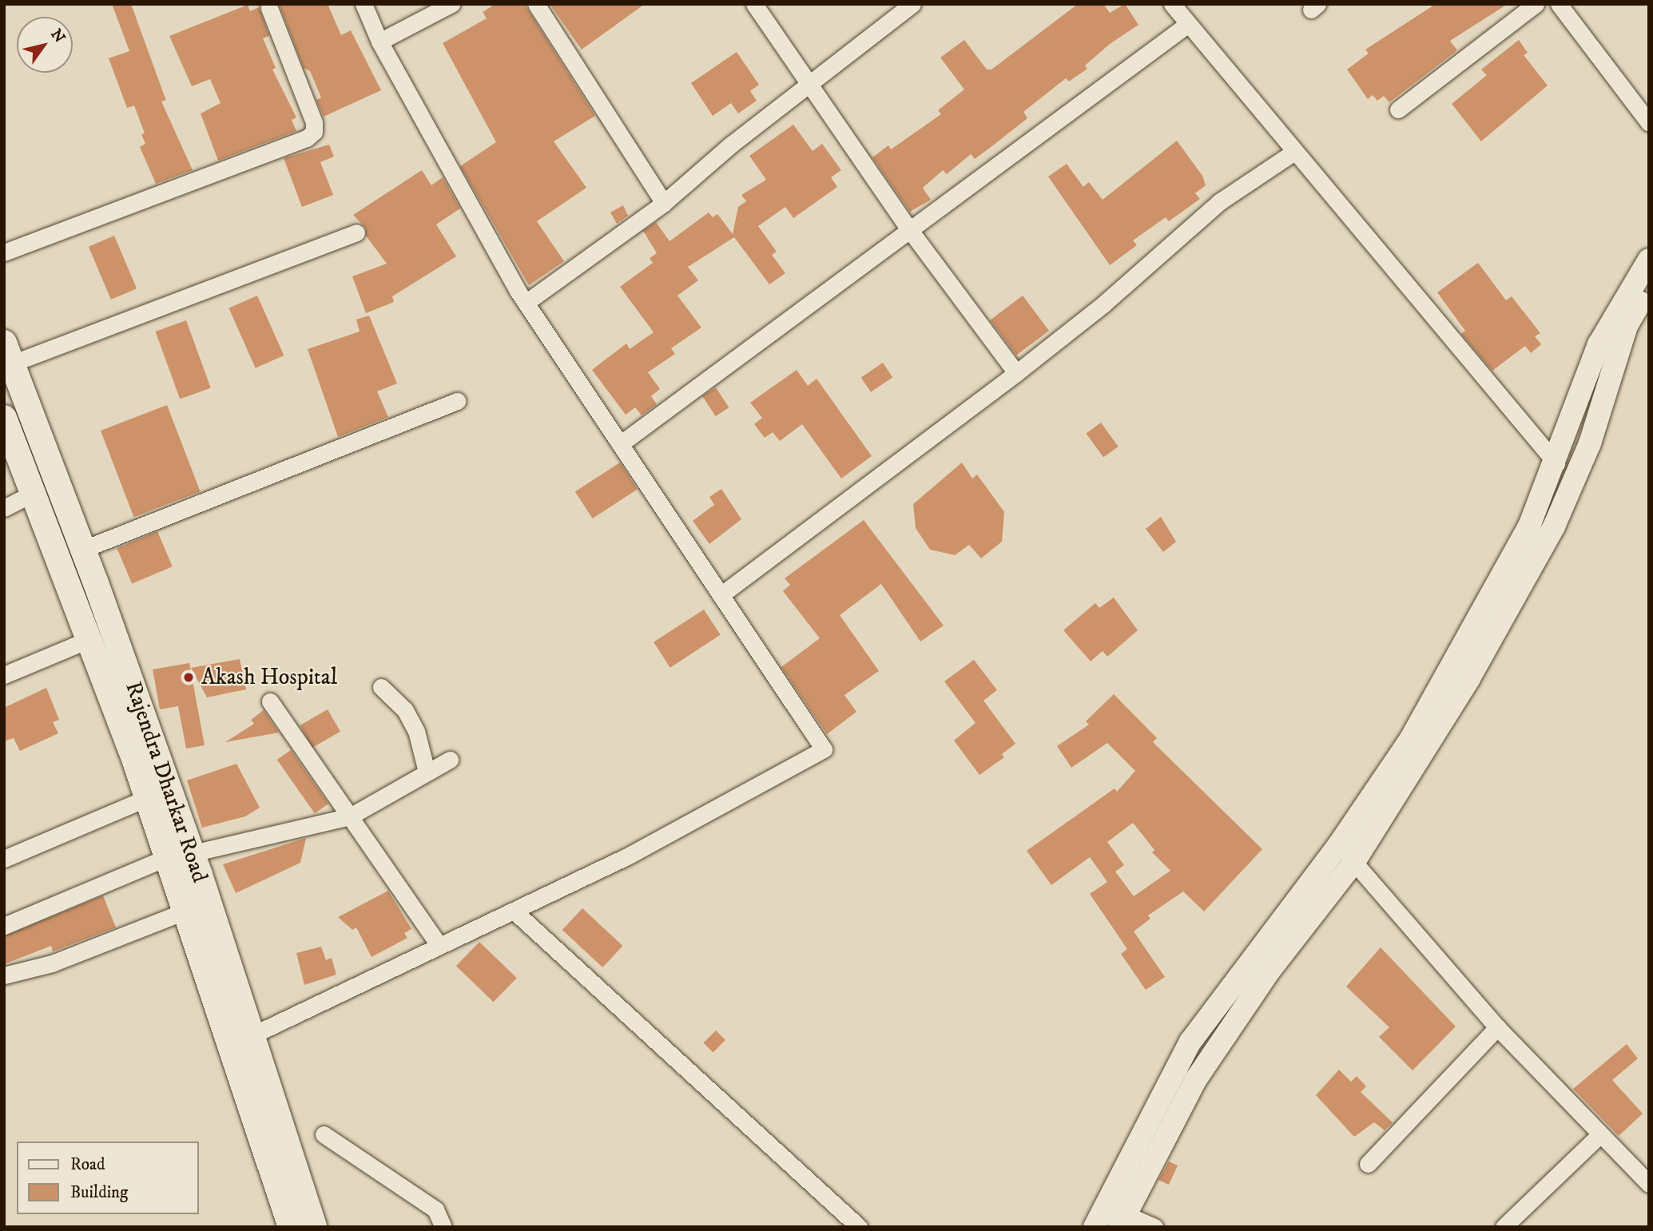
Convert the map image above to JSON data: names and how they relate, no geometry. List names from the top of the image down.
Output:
{
  "streets": {
    "main road": ["Rajendra Dharkar Road"]
  },
  "places": ["Akash Hospital"],
  "legend": ["Road", "Building"],
  "north": "top right"
}
